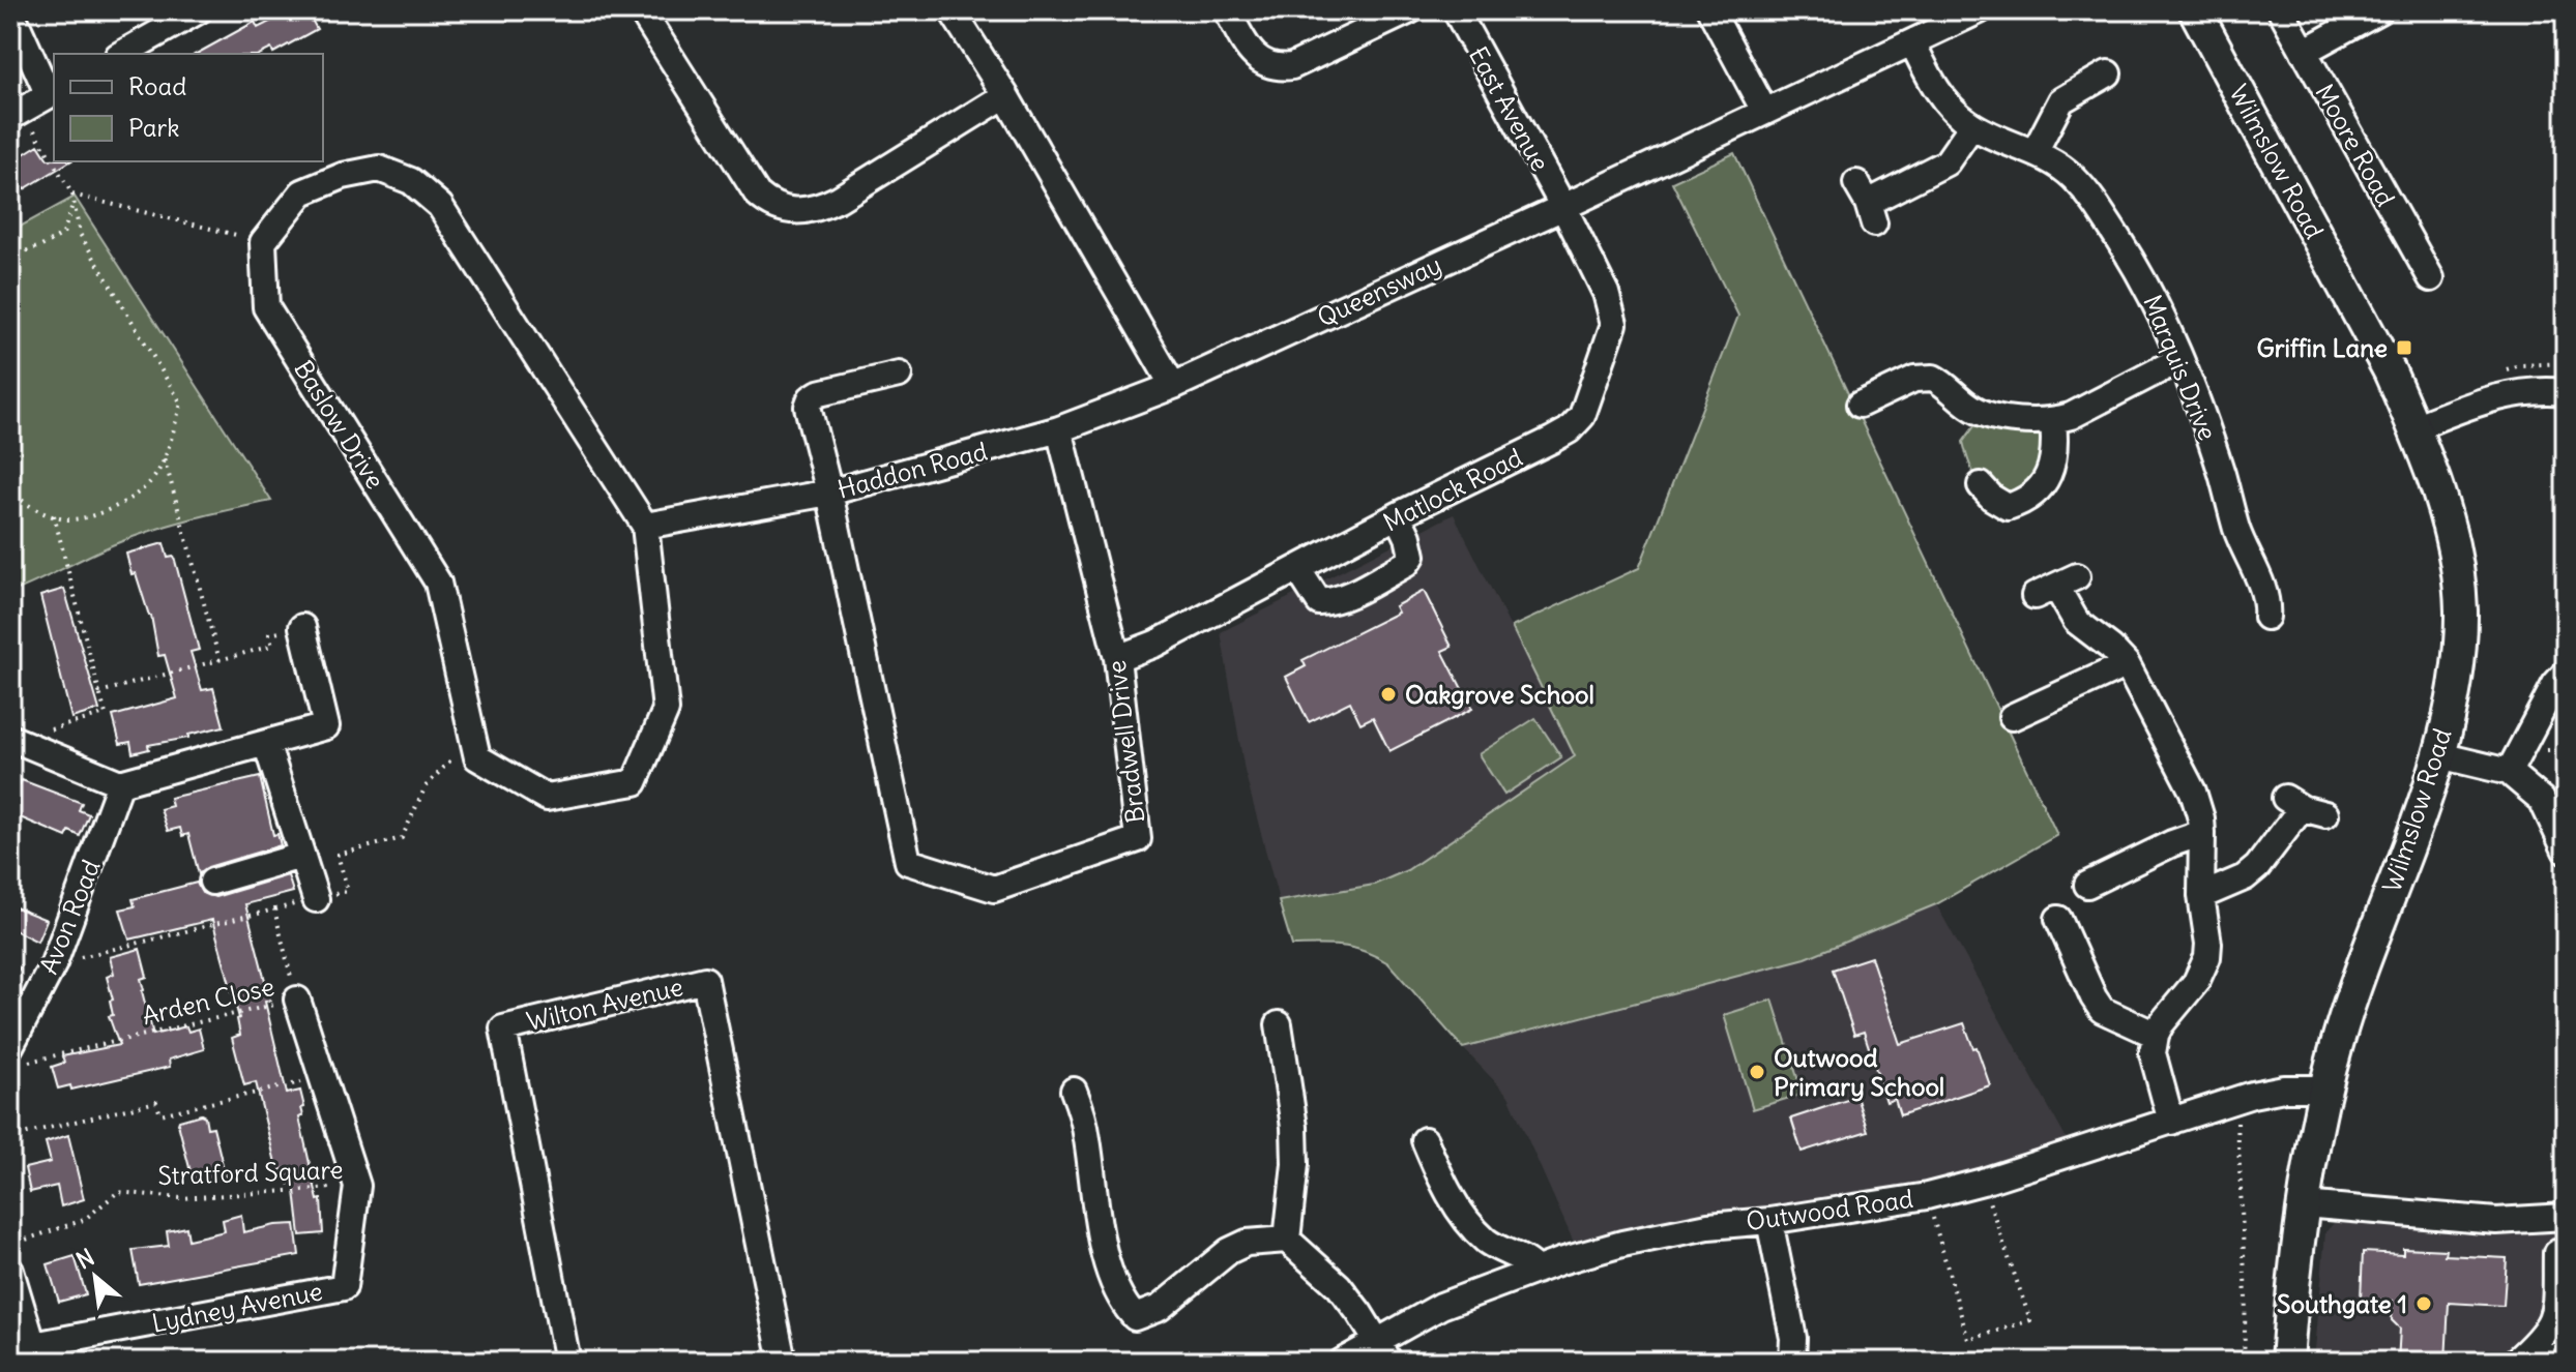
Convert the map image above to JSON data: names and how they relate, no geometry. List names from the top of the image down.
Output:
{
  "streets": {
    "main road": ["Wilmslow Road"],
    "street": [
      "East Avenue",
      "Moore Road",
      "Queensway",
      "Marquis Drive",
      "Baslow Drive",
      "Haddon Road",
      "Matlock Road",
      "Bradwell Drive",
      "Avon Road",
      "Wilton Avenue",
      "Outwood Road",
      "Lydney Avenue"
    ],
    "path": ["Arden Close", "Stratford Square"]
  },
  "crossings": [
    ["East Avenue", "Queensway"],
    ["East Avenue", "Matlock Road"],
    ["Wilmslow Road", "Outwood Road"],
    ["Queensway", "Marquis Drive"],
    ["Queensway", "Haddon Road"],
    ["Queensway", "Matlock Road"],
    ["Baslow Drive", "Haddon Road"],
    ["Haddon Road", "Bradwell Drive"],
    ["Matlock Road", "Bradwell Drive"],
    ["Avon Road", "Arden Close"],
    ["Arden Close", "Lydney Avenue"],
    ["Stratford Square", "Lydney Avenue"]
  ],
  "places": {
    "transit": ["Griffin Lane"],
    "other": ["Oakgrove School", "Outwood Primary School", "Southgate 1"]
  },
  "legend": ["Road", "Park"],
  "north": "top left"
}
